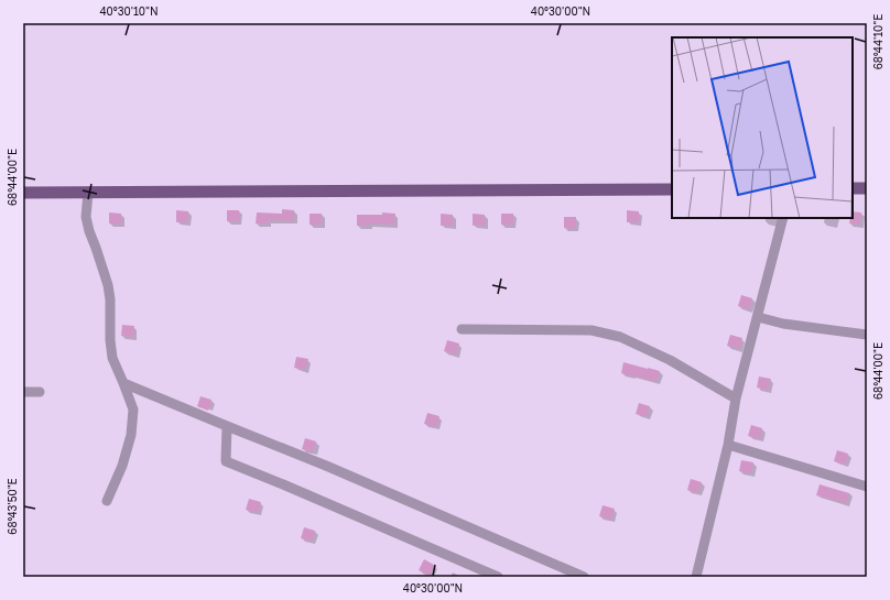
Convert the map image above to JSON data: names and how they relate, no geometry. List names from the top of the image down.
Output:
{
  "coordinates": [
    "40°30'10\"N",
    "40°30'00\"N",
    "68°44'10\"E",
    "68°44'00\"E",
    "68°43'50\"E"
  ]
}
